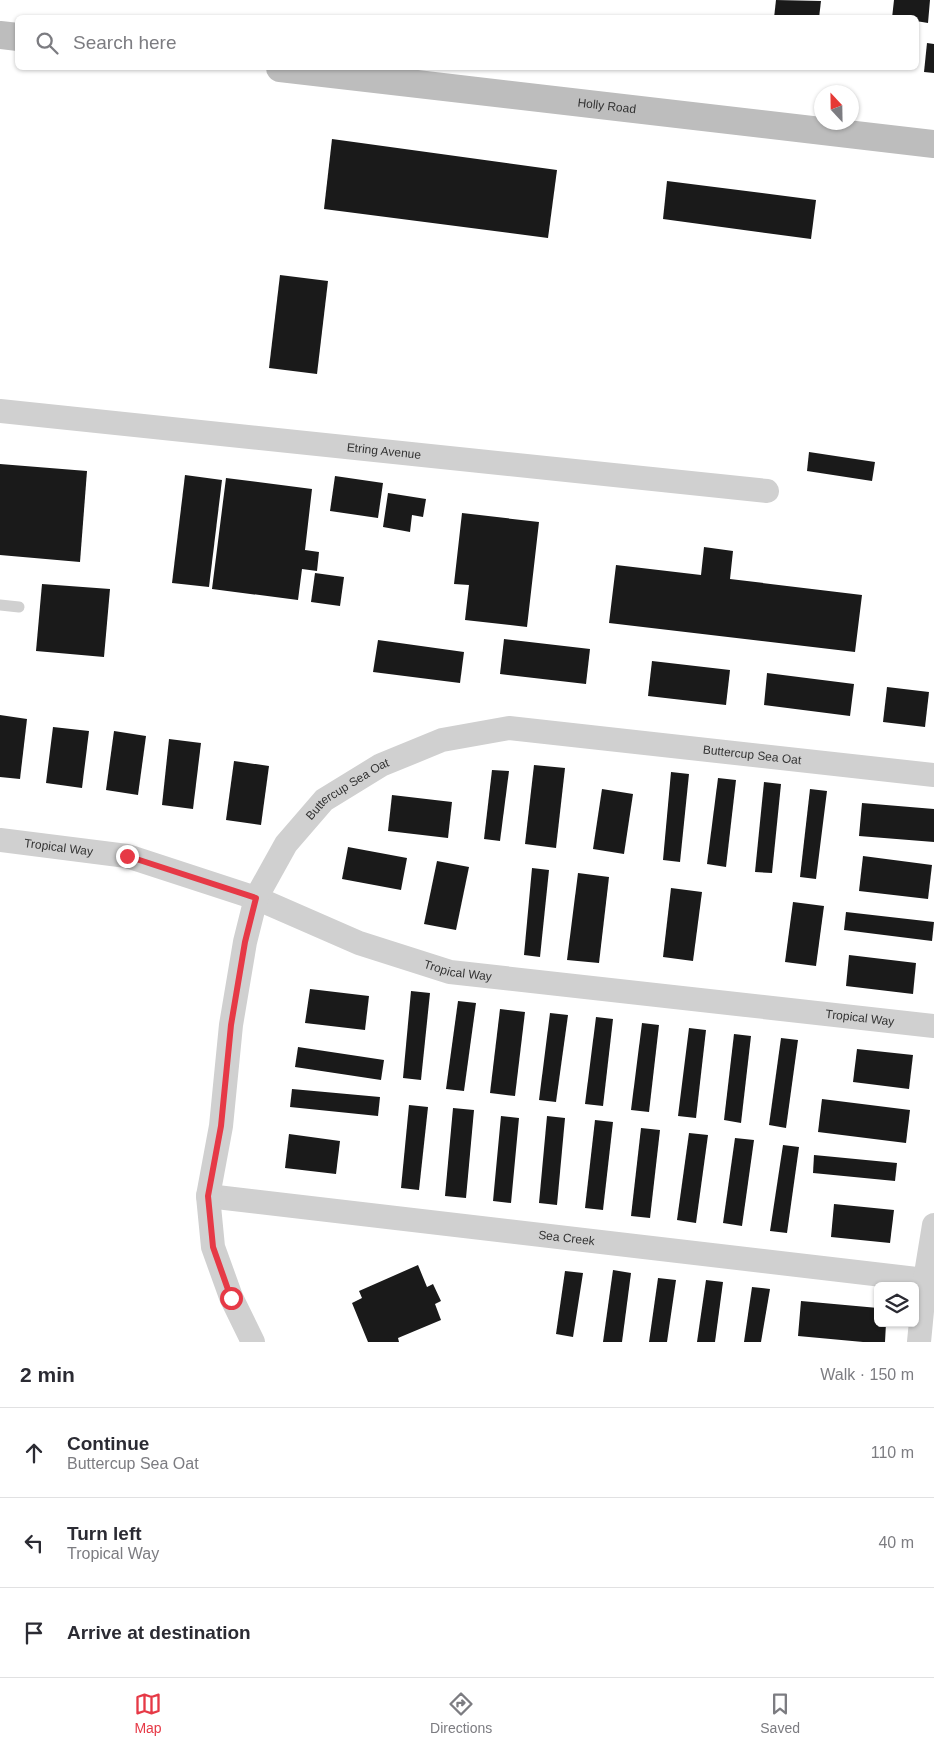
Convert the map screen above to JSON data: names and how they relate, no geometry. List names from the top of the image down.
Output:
{
  "streets": {
    "main road": ["Holly Road"],
    "street": [
      "Etring Avenue",
      "Buttercup Sea Oat",
      "Tropical Way",
      "Sea Creek"
    ]
  },
  "crossings": [
    ["Buttercup Sea Oat", "Tropical Way"],
    ["Buttercup Sea Oat", "Sea Creek"]
  ],
  "north": "top",
  "page": {
    "search": "Search here",
    "heading": ["2 min", "Walk · 150 m"],
    "list": [
      ["Continue", "Buttercup Sea Oat", "110 m"],
      ["Turn left", "Tropical Way", "40 m"],
      "Arrive at destination"
    ],
    "nav": ["Map", "Directions", "Saved"]
  }
}
